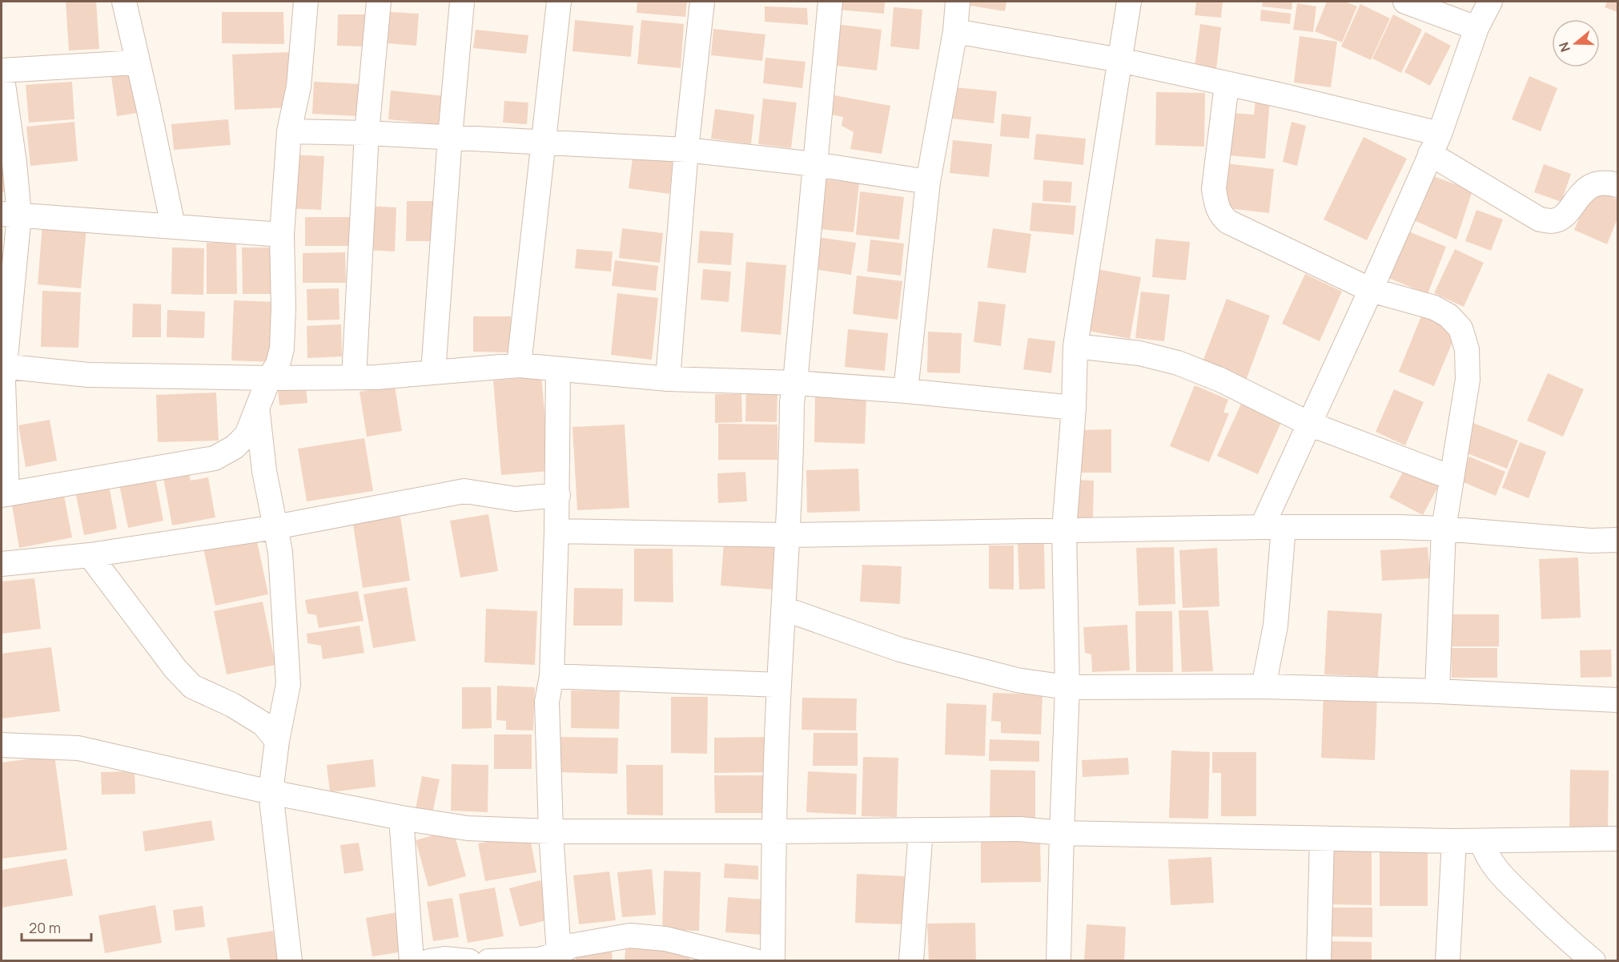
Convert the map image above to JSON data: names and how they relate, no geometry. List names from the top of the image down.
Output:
{
  "scale_bar": "20 m",
  "north": "left"
}
